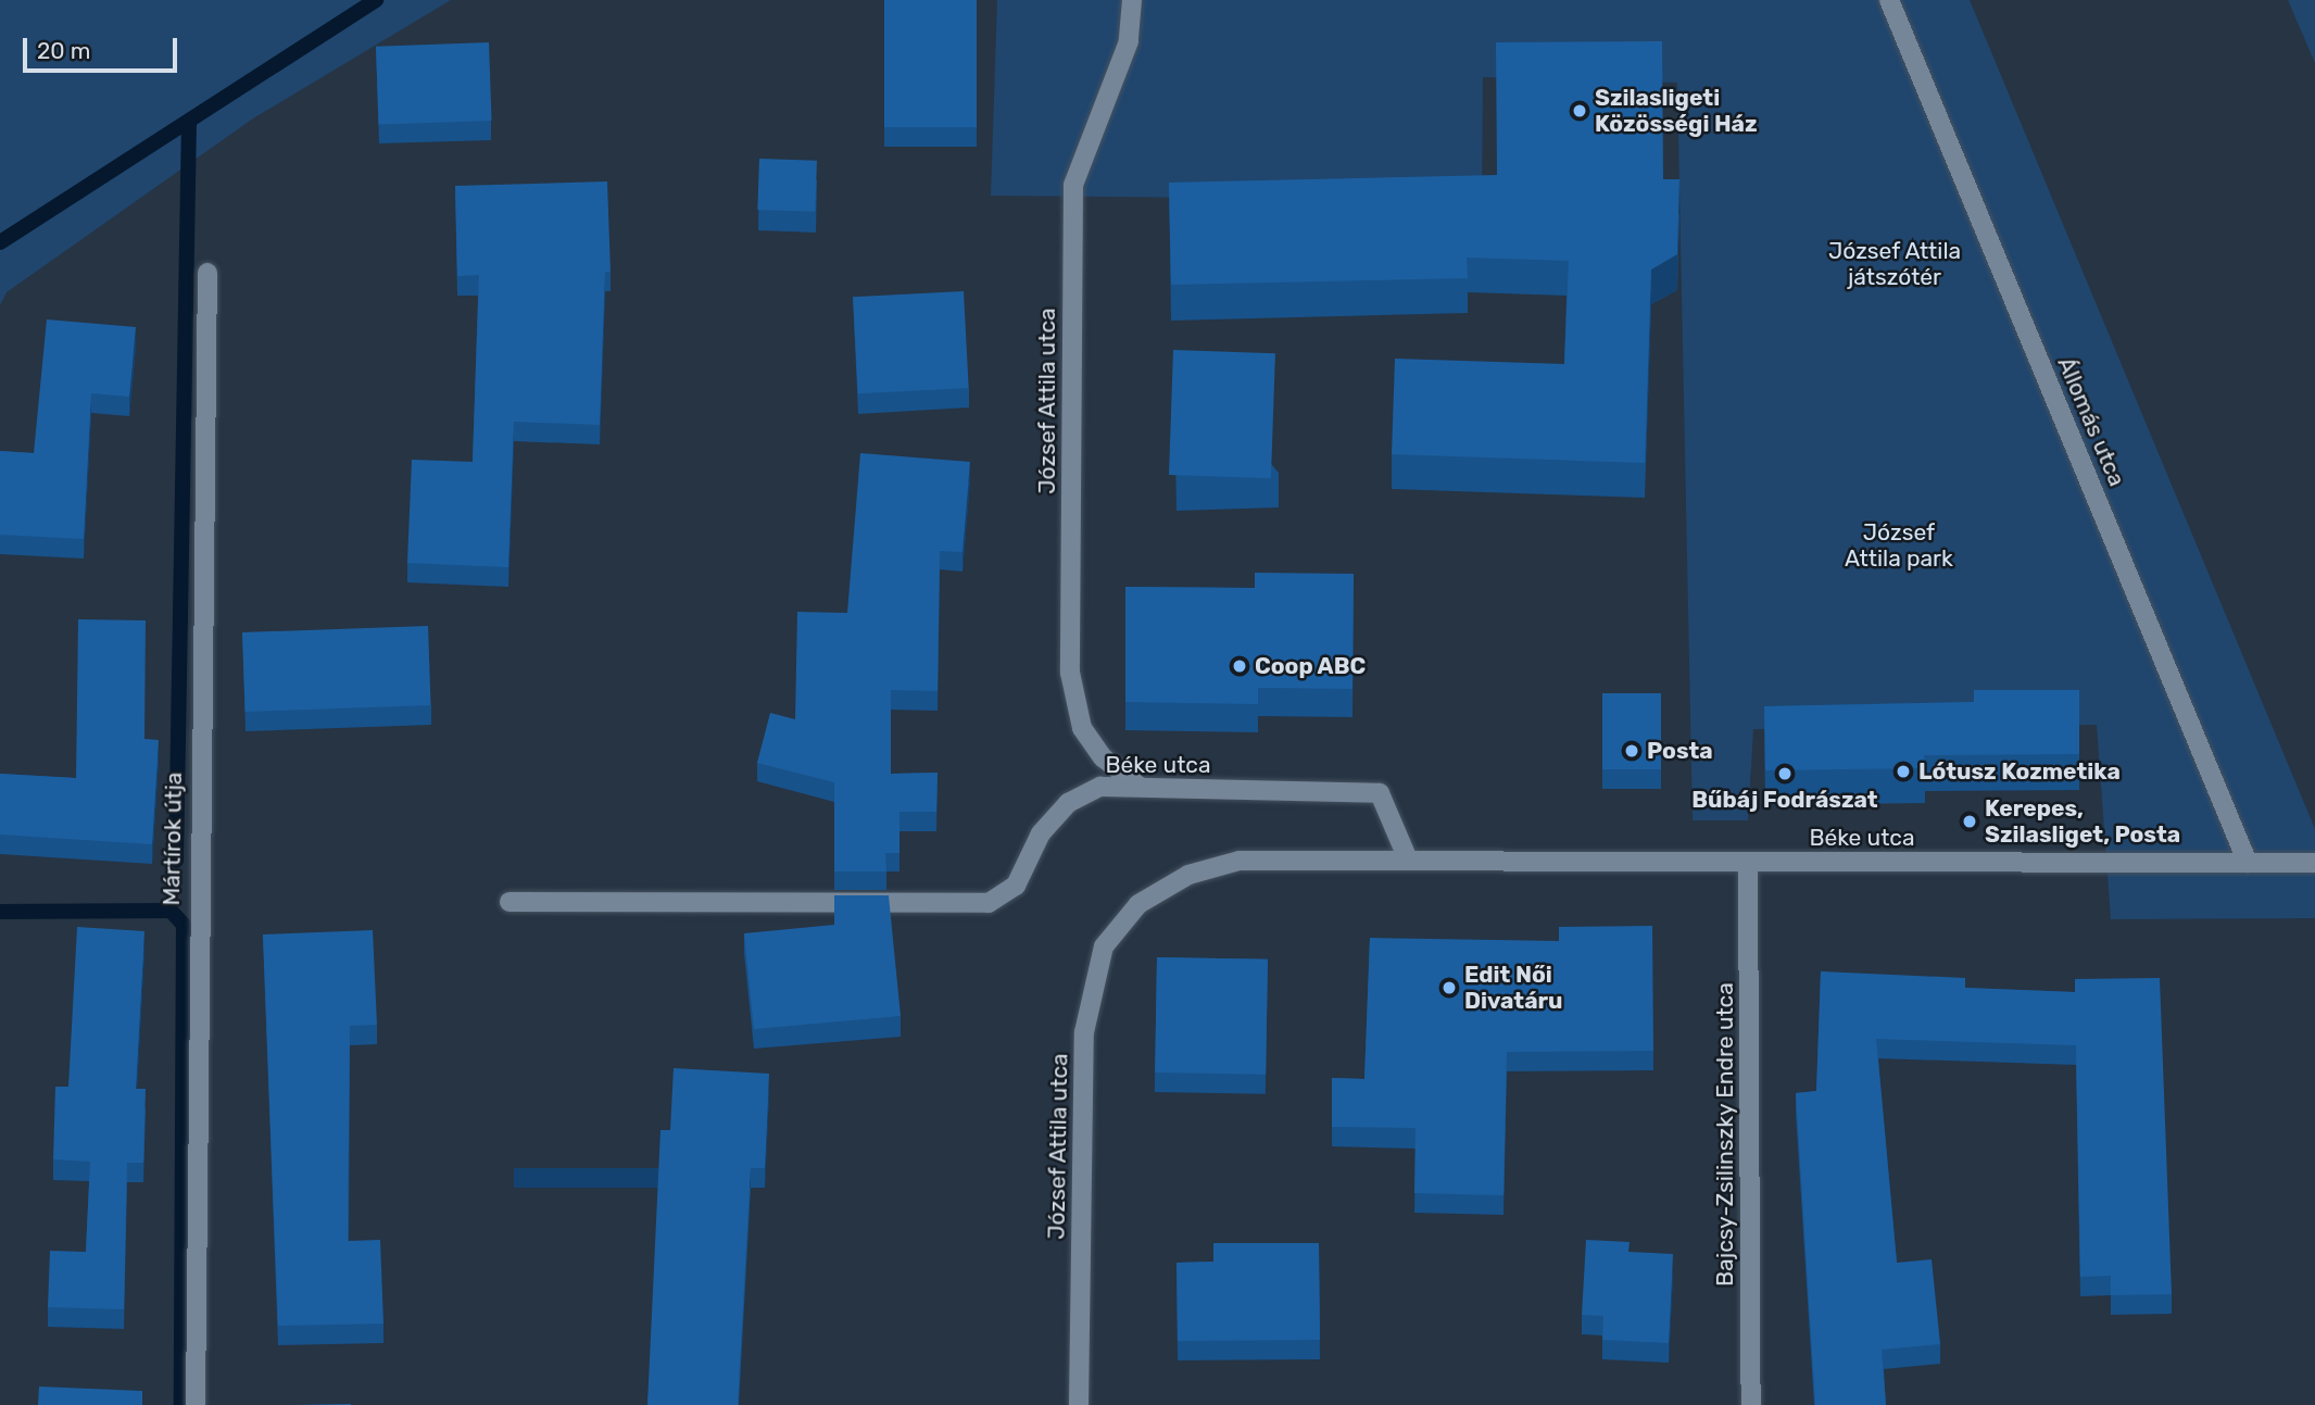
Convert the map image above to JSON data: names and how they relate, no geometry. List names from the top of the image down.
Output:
{
  "streets": {
    "street": [
      "József Attila utca",
      "Állomás utca",
      "Béke utca",
      "Mártírok útja",
      "Bajcsy-Zsilinszky Endre utca"
    ]
  },
  "crossings": [
    ["József Attila utca", "Béke utca"],
    ["Állomás utca", "Béke utca"],
    ["Béke utca", "Bajcsy-Zsilinszky Endre utca"]
  ],
  "parks": ["József Attila játszótér", "József Attila park"],
  "places": [
    "Szilasligeti Közösségi Ház",
    "Coop ABC",
    "Posta",
    "Lótusz Kozmetika",
    "Bűbáj Fodrászat",
    "Kerepes, Szilasliget, Posta",
    "Edit Női Divatáru"
  ],
  "scale_bar": "20 m"
}
